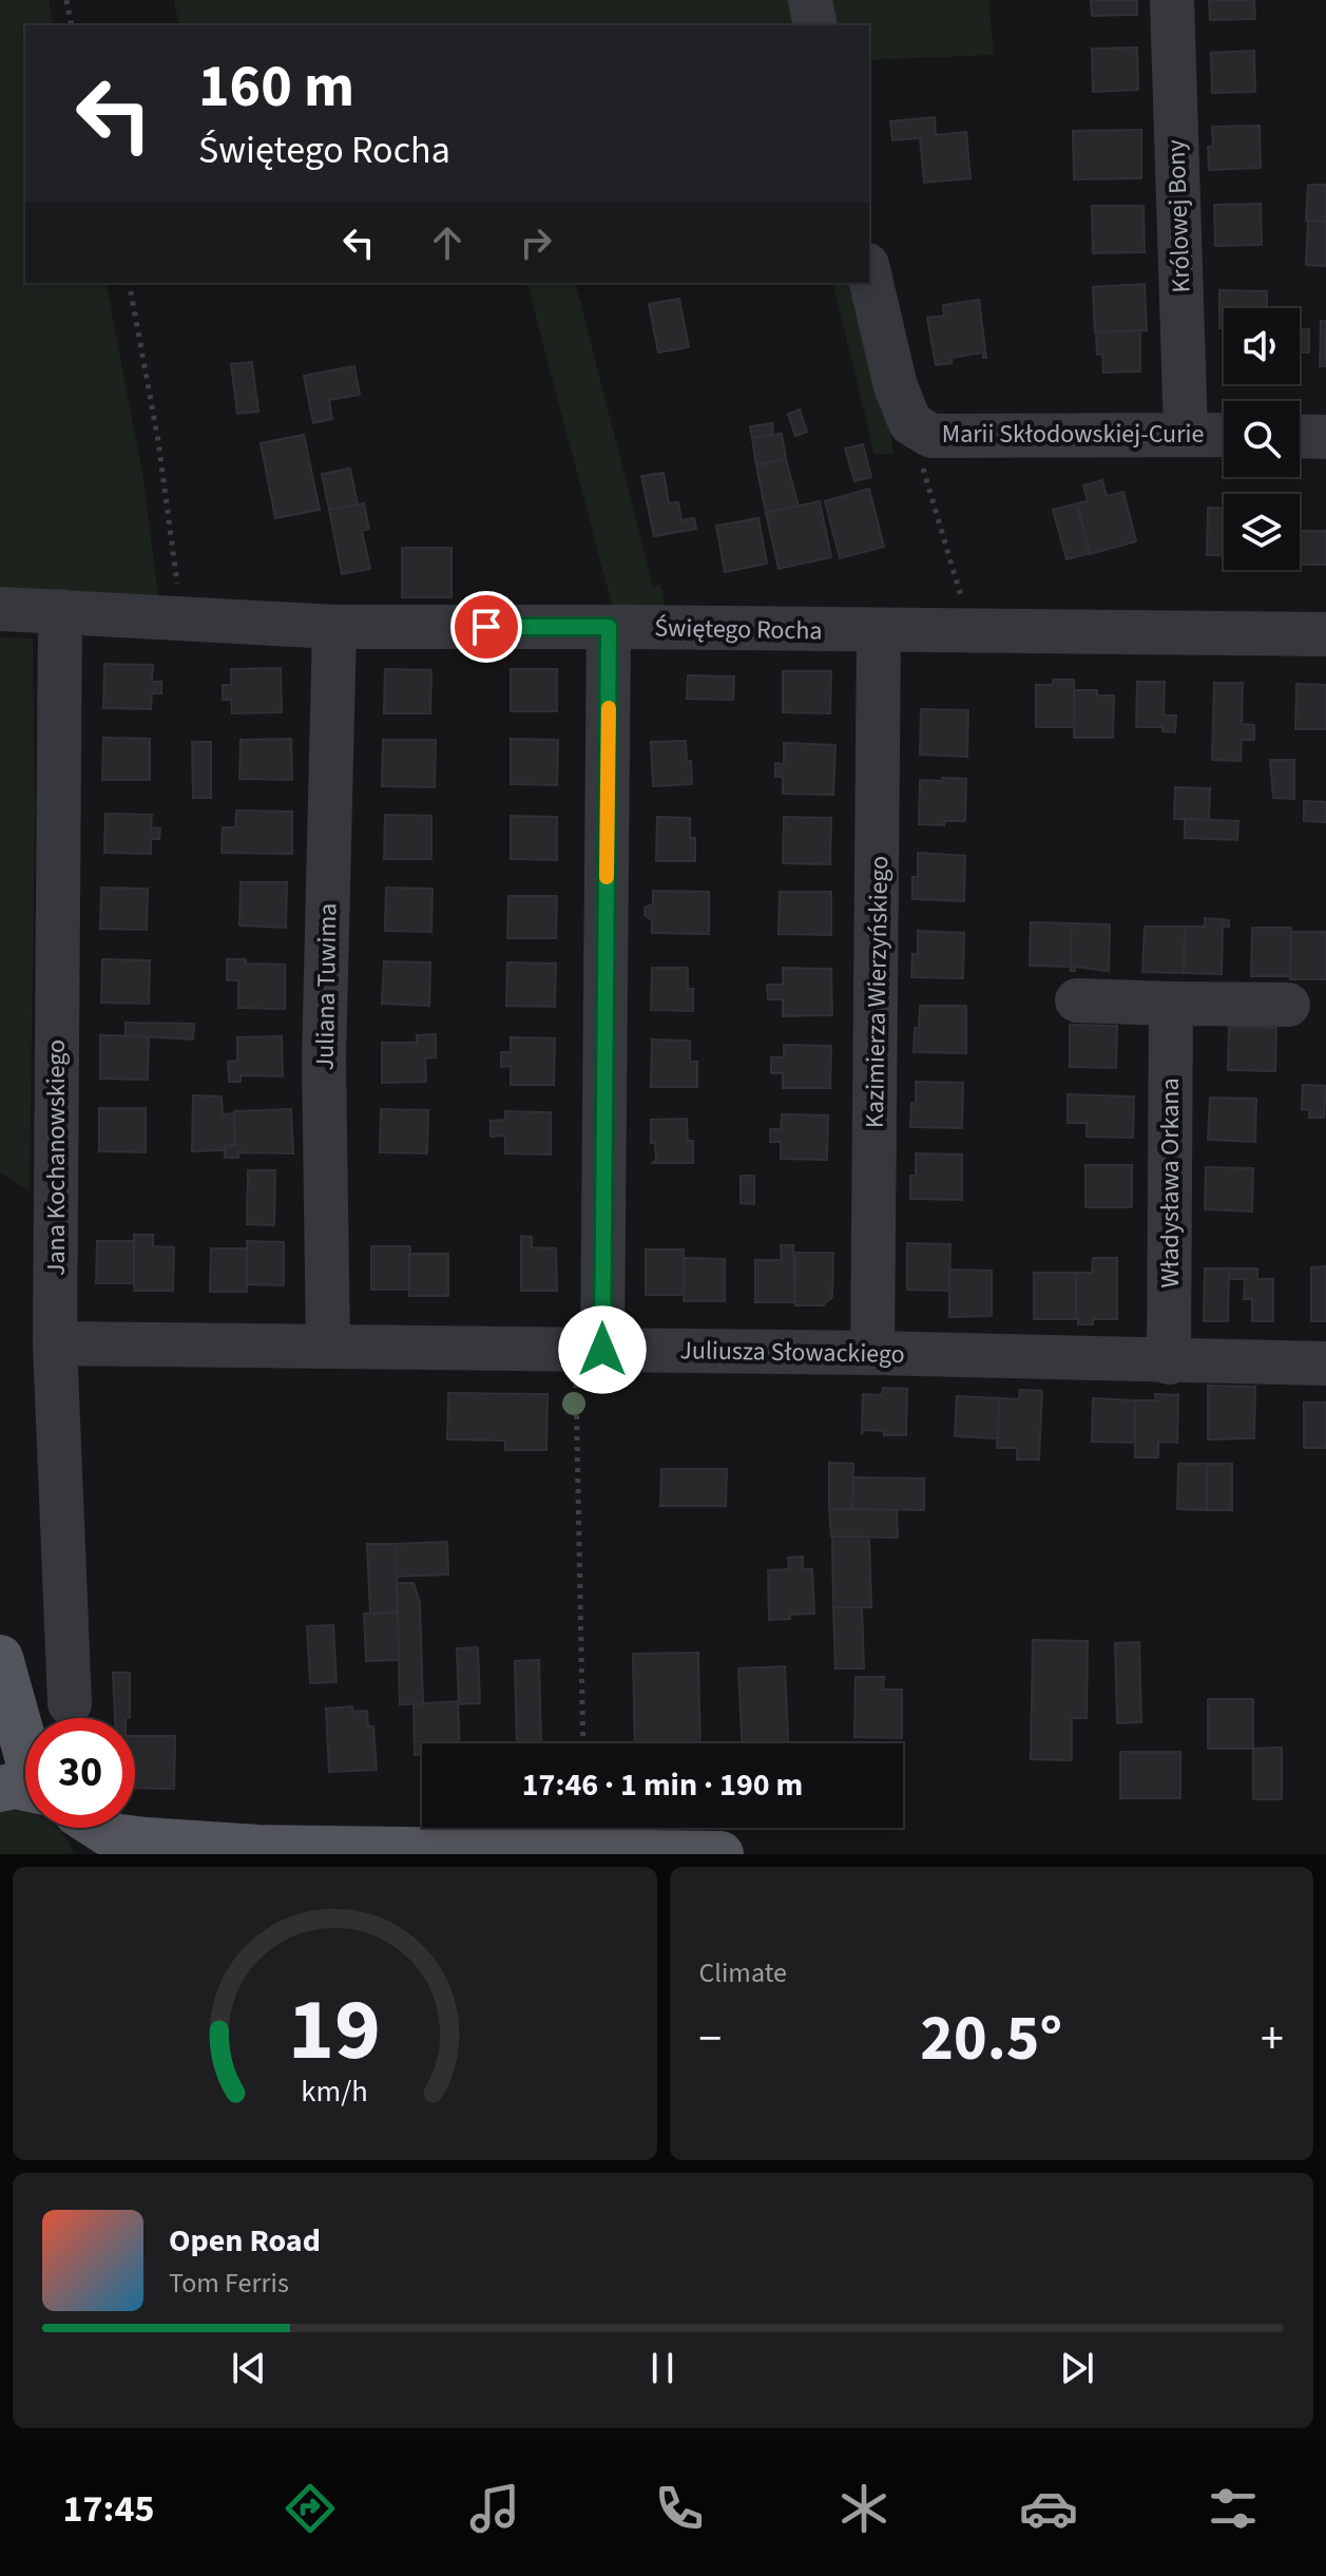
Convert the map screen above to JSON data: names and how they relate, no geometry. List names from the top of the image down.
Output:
{
  "streets": {
    "street": [
      "Królowej Bony",
      "Marii Skłodowskiej-Curie",
      "Świętego Rocha",
      "Juliana Tuwima",
      "Kazimierza Wierzyńskiego",
      "Jana Kochanowskiego",
      "Władysława Orkana",
      "Juliusza Słowackiego"
    ]
  },
  "crossings": [
    ["Królowej Bony", "Marii Skłodowskiej-Curie"],
    ["Świętego Rocha", "Juliana Tuwima"],
    ["Świętego Rocha", "Kazimierza Wierzyńskiego"],
    ["Świętego Rocha", "Jana Kochanowskiego"],
    ["Juliana Tuwima", "Juliusza Słowackiego"],
    ["Kazimierza Wierzyńskiego", "Juliusza Słowackiego"],
    ["Jana Kochanowskiego", "Juliusza Słowackiego"],
    ["Władysława Orkana", "Juliusza Słowackiego"]
  ],
  "page": {
    "turn": ["160 m", "Świętego Rocha"],
    "limit": "30",
    "trip": "17:46 · 1 min · 190 m",
    "tile": "Climate",
    "heat": ["−", "20.5°", "+"],
    "song": ["Open Road", "Tom Ferris"],
    "tabs": "17:45",
    "gauge": ["19", "km/h"]
  }
}
